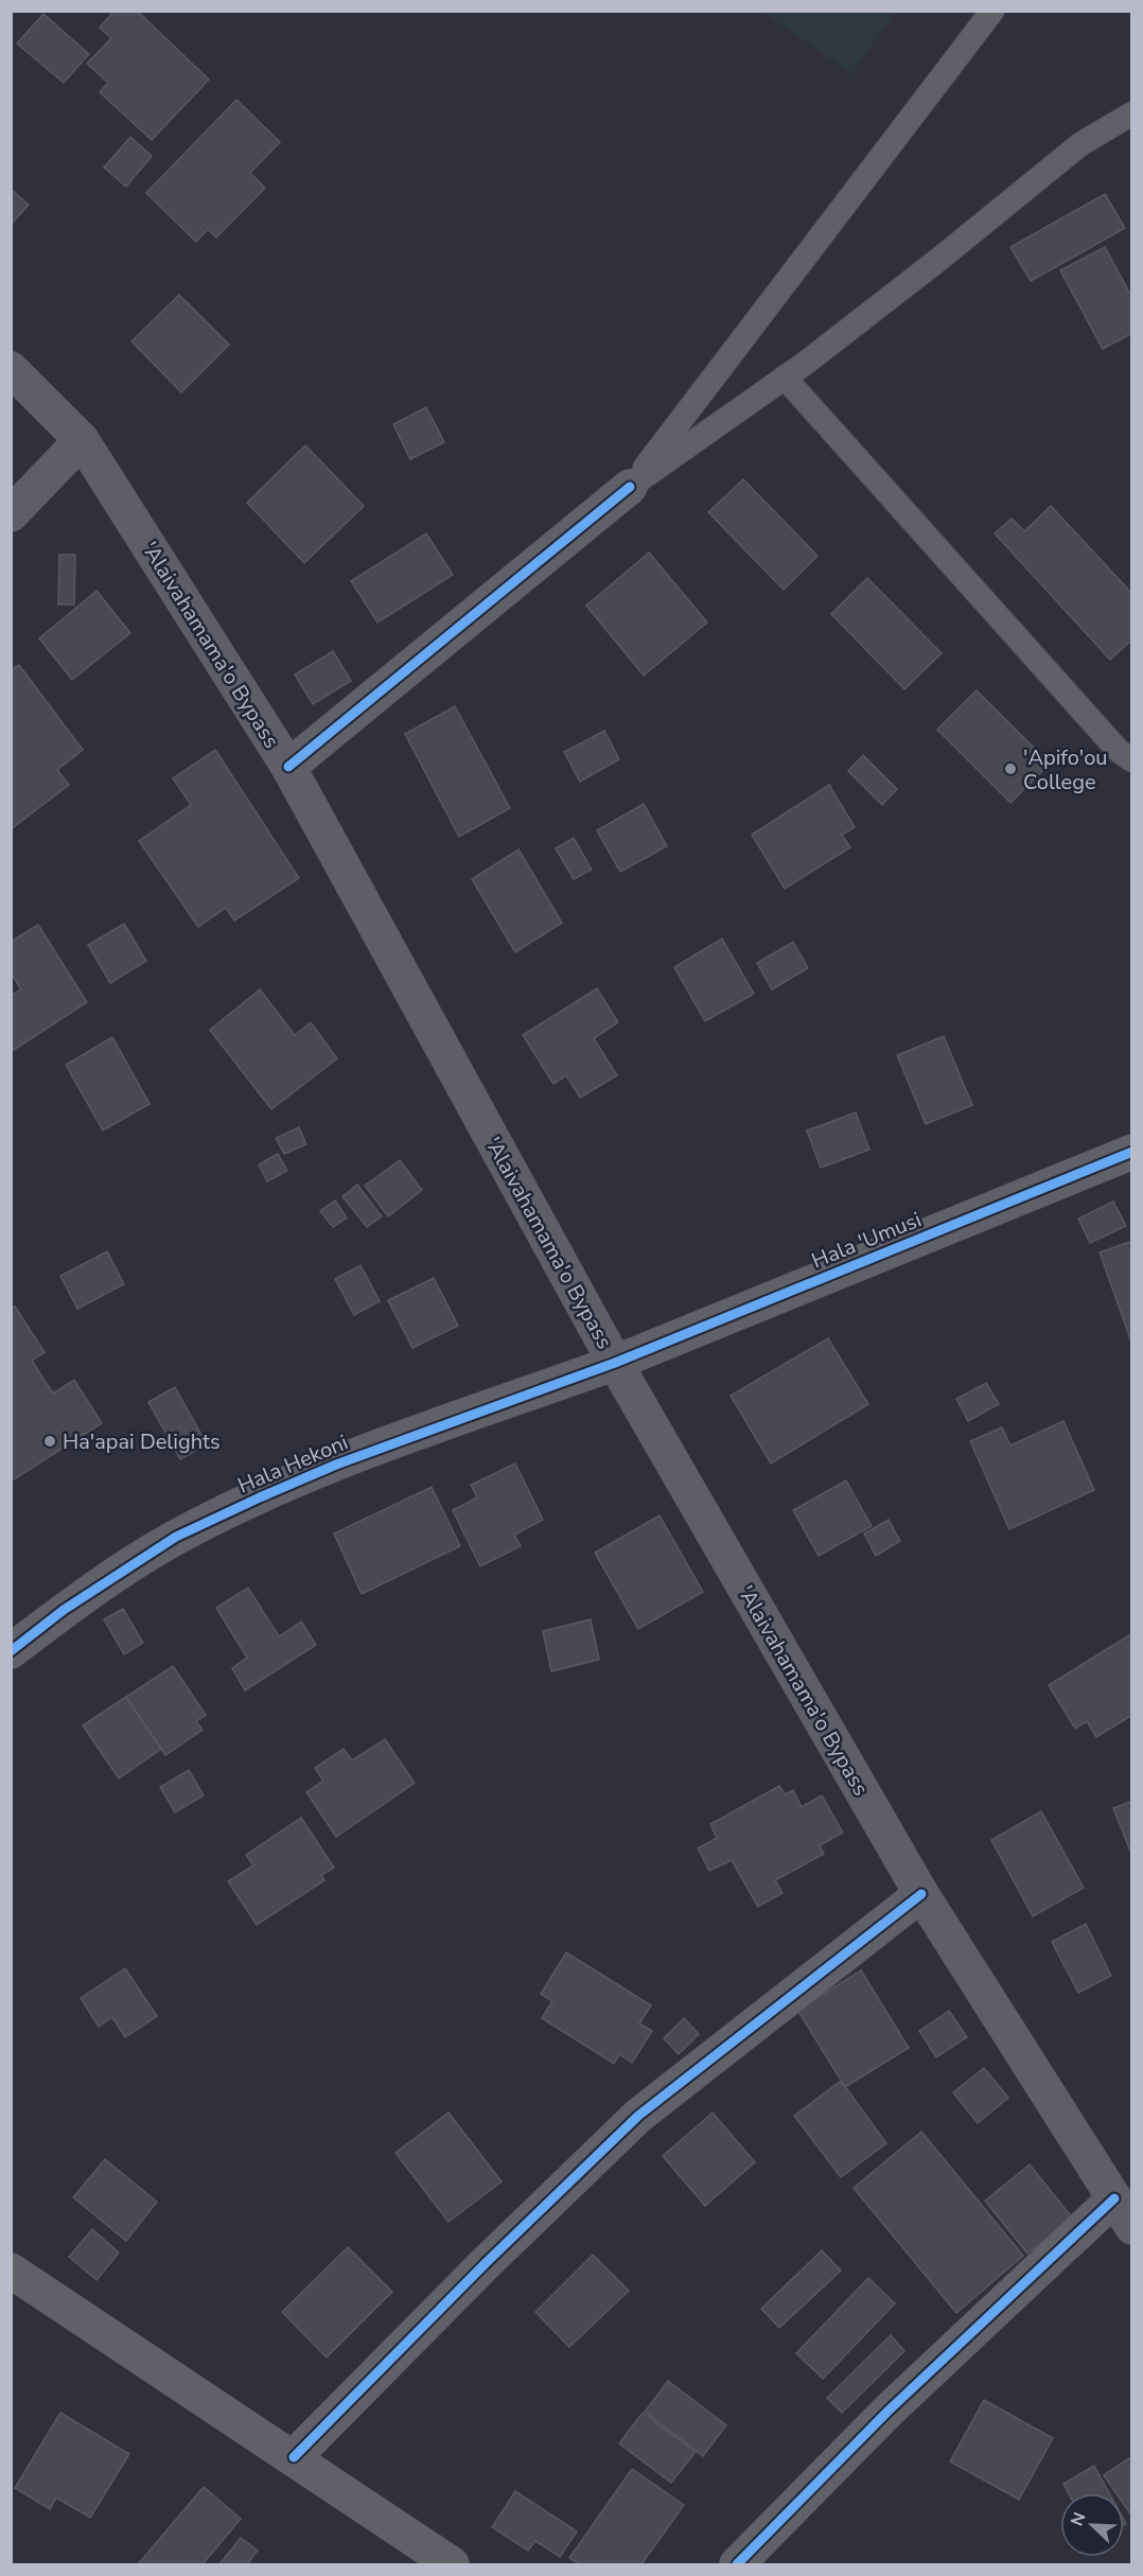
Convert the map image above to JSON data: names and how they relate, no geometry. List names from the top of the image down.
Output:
{
  "streets": {
    "main road": ["'Alaivahamama'o Bypass"],
    "street": ["Hala 'Umusi", "Hala Hekoni"]
  },
  "crossings": [
    ["'Alaivahamama'o Bypass", "Hala 'Umusi"],
    ["'Alaivahamama'o Bypass", "Hala Hekoni"],
    ["Hala 'Umusi", "Hala Hekoni"]
  ],
  "places": ["'Apifo'ou College", "Ha'apai Delights"],
  "north": "top left"
}
